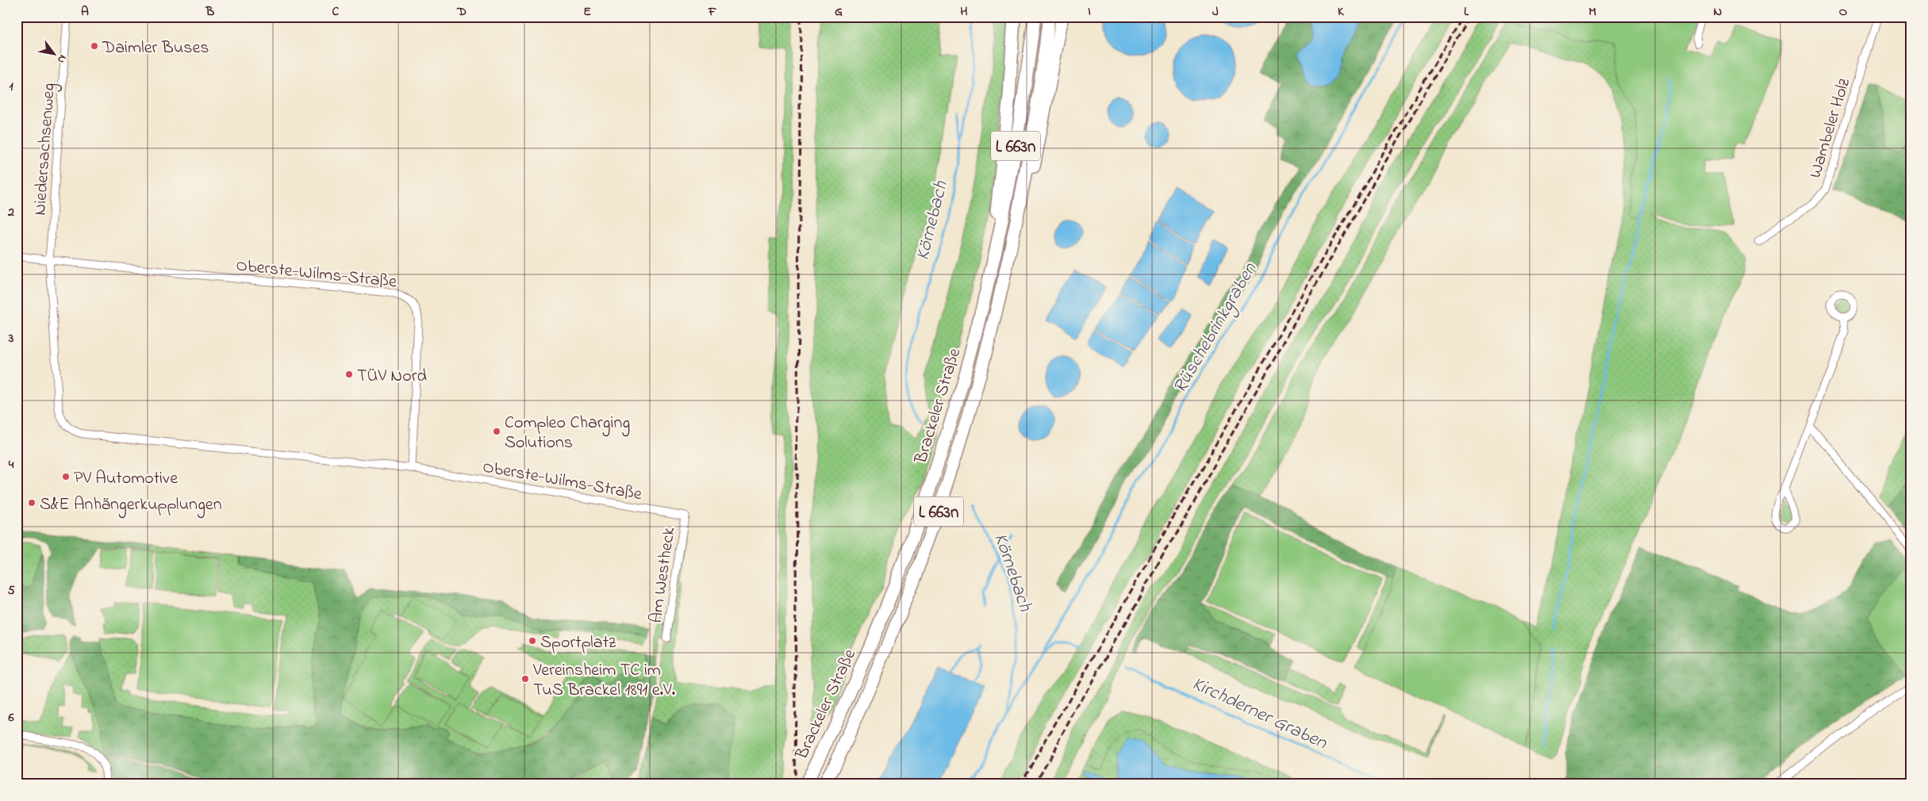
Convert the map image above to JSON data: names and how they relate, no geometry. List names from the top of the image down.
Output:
{
  "streets": {
    "highway": ["L 663n", "Brackeler Straße"],
    "street": [
      "Wambeler Holz",
      "Niedersachsenweg",
      "Oberste-Wilms-Straße",
      "Am Westheck"
    ]
  },
  "crossings": [
    ["Niedersachsenweg", "Oberste-Wilms-Straße"],
    ["Oberste-Wilms-Straße", "Am Westheck"]
  ],
  "water": ["Körnebach", "Rüschebrinkgraben", "Kirchderner Graben"],
  "places": [
    "Daimler Buses",
    "TÜV Nord",
    "Compleo Charging Solutions",
    "PV Automotive",
    "S&E Anhängerkupplungen",
    "Sportplatz",
    "Vereinsheim TC im TuS Brackel 1891 e.V."
  ],
  "north": "bottom right",
  "grid": {
    "columns": [
      "A",
      "B",
      "C",
      "D",
      "E",
      "F",
      "G",
      "H",
      "I",
      "J",
      "K",
      "L",
      "M",
      "N",
      "O"
    ],
    "rows": [
      "1",
      "2",
      "3",
      "4",
      "5",
      "6"
    ]
  }
}
